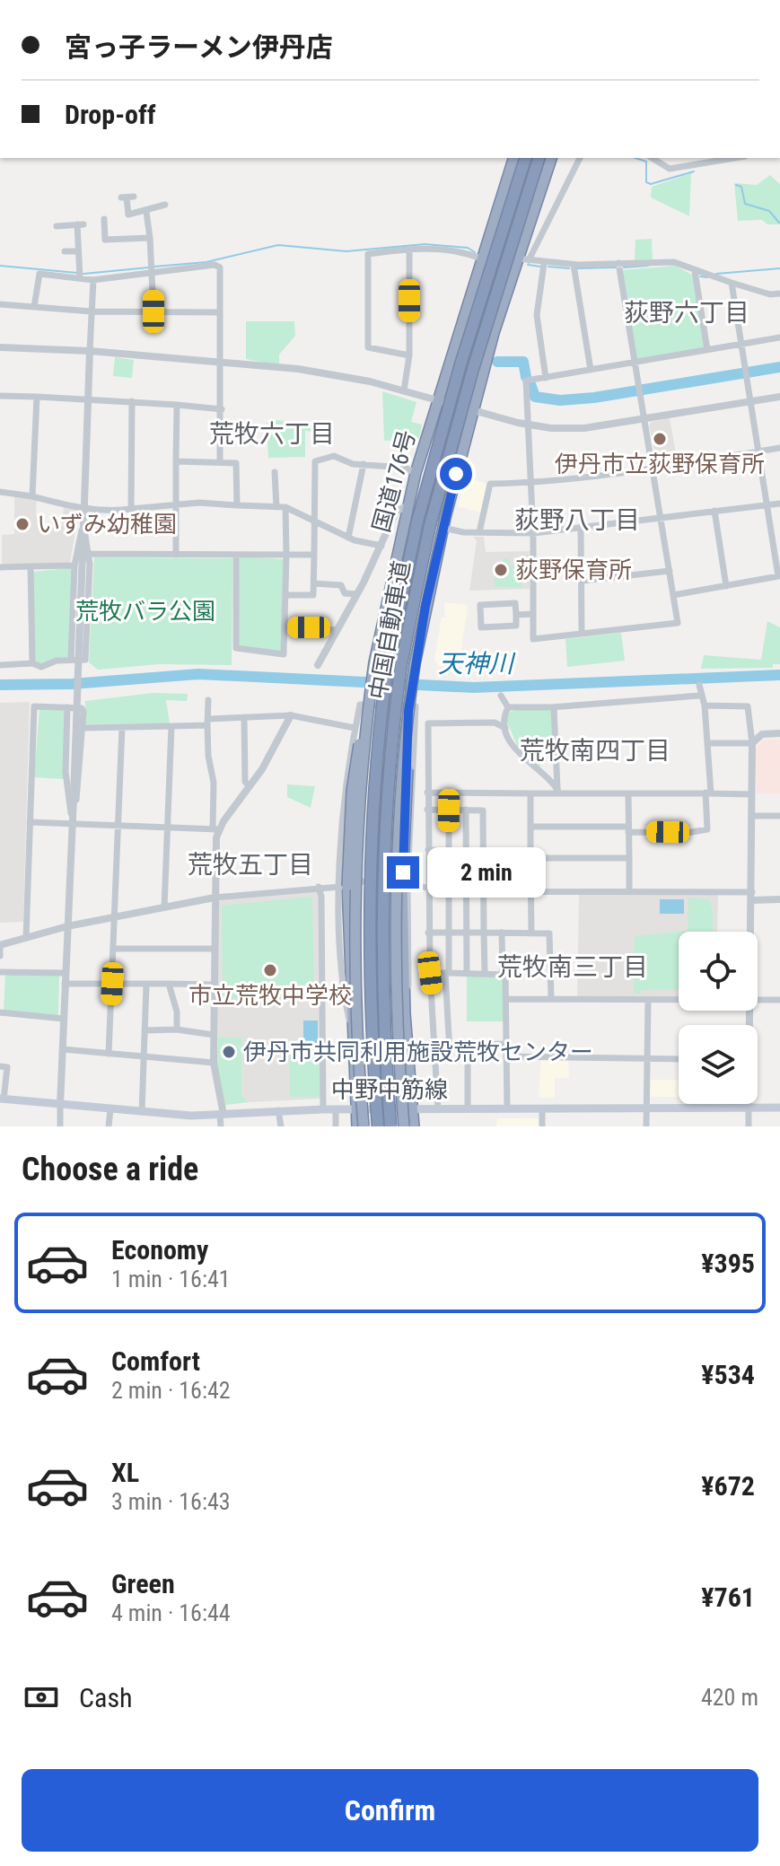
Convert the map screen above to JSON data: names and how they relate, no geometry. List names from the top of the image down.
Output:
{
  "streets": {
    "highway": ["国道176号", "中国自動車道"],
    "main road": ["中野中筋線"]
  },
  "districts": [
    "荻野六丁目",
    "荒牧六丁目",
    "荻野八丁目",
    "荒牧南四丁目",
    "荒牧五丁目",
    "荒牧南三丁目"
  ],
  "water": ["天神川"],
  "parks": ["荒牧バラ公園"],
  "places": [
    "伊丹市立荻野保育所",
    "いずみ幼稚園",
    "荻野保育所",
    "市立荒牧中学校",
    "伊丹市共同利用施設荒牧センター"
  ],
  "page": {
    "banner": ["宮っ子ラーメン伊丹店", "Drop-off"],
    "bubble": "2 min",
    "heading": "Choose a ride",
    "list": [
      {
        "name": "Economy",
        "note": "1 min · 16:41",
        "value": "¥395"
      },
      {
        "name": "Comfort",
        "note": "2 min · 16:42",
        "value": "¥534"
      },
      {
        "name": "XL",
        "note": "3 min · 16:43",
        "value": "¥672"
      },
      {
        "name": "Green",
        "note": "4 min · 16:44",
        "value": "¥761"
      }
    ],
    "pay": ["Cash", "420 m"],
    "buttons": "Confirm"
  }
}
